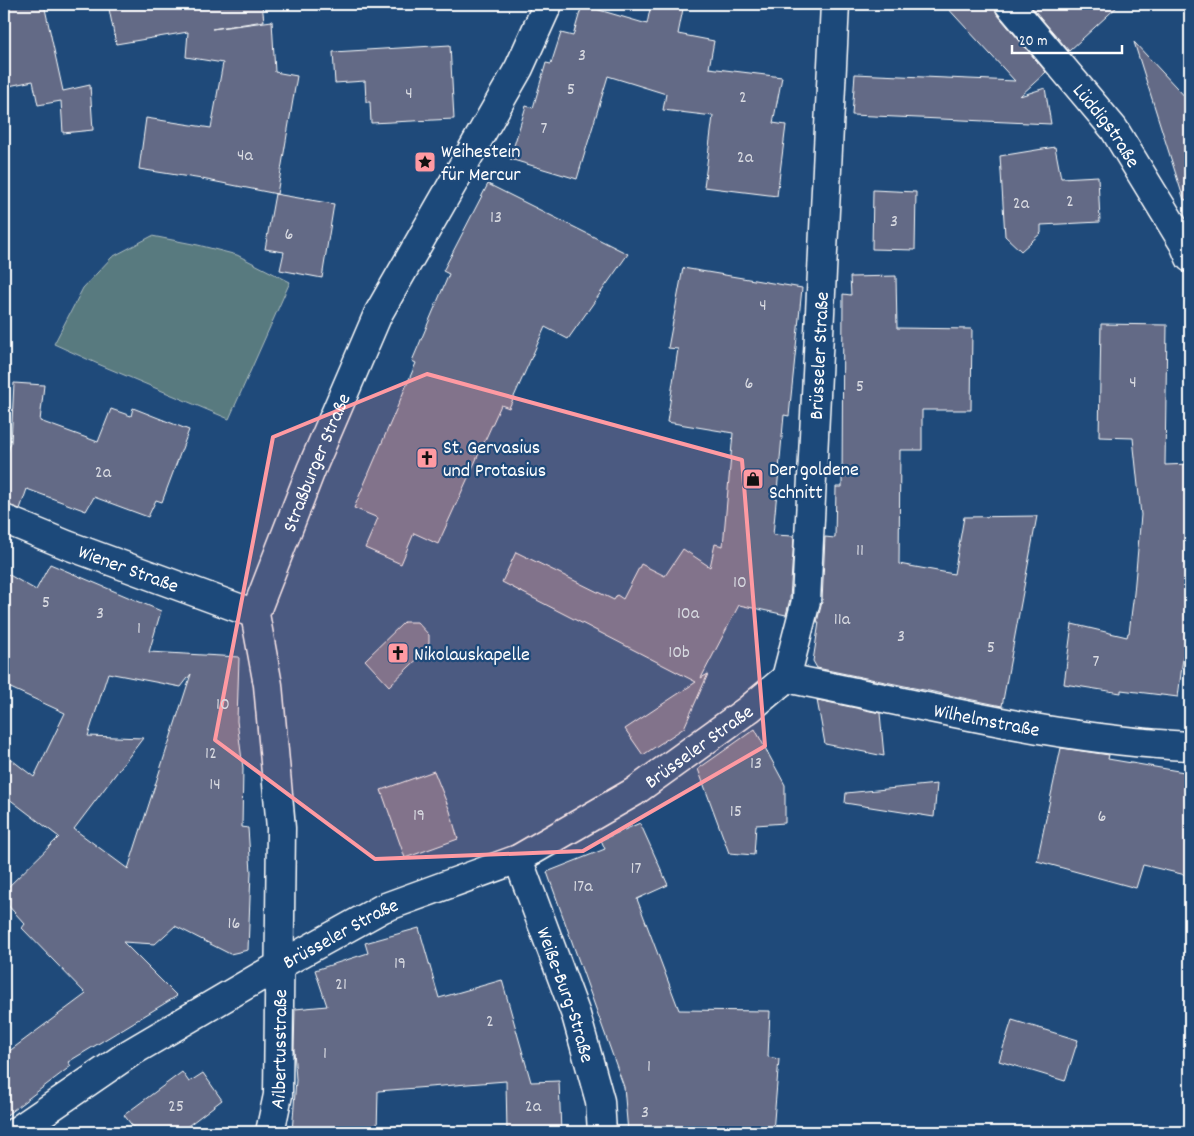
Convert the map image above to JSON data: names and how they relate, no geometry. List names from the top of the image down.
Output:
{
  "streets": {
    "street": [
      "Lüddigstraße",
      "Brüsseler Straße",
      "Straßburger Straße",
      "Wiener Straße",
      "Wilhelmstraße",
      "Weiße-Burg-Straße",
      "Ailbertusstraße"
    ]
  },
  "crossings": [
    ["Brüsseler Straße", "Wilhelmstraße"],
    ["Brüsseler Straße", "Weiße-Burg-Straße"],
    ["Brüsseler Straße", "Ailbertusstraße"],
    ["Straßburger Straße", "Wiener Straße"]
  ],
  "places": {
    "place": ["Weihestein für Mercur"],
    "church": ["St. Gervasius und Protasius", "Nikolauskapelle"],
    "shop": ["Der goldene Schnitt"]
  },
  "house_numbers": [
    "3",
    "5",
    "4",
    "2",
    "7",
    "4a",
    "2a",
    "2",
    "2a",
    "13",
    "3",
    "6",
    "4",
    "4",
    "6",
    "5",
    "2a",
    "11",
    "10",
    "5",
    "3",
    "10a",
    "11a",
    "1",
    "3",
    "5",
    "10b",
    "7",
    "10",
    "12",
    "13",
    "14",
    "15",
    "19",
    "6",
    "17",
    "17a",
    "16",
    "19",
    "21",
    "2",
    "1",
    "1",
    "25",
    "2a",
    "3"
  ],
  "scale_bar": "20 m"
}
